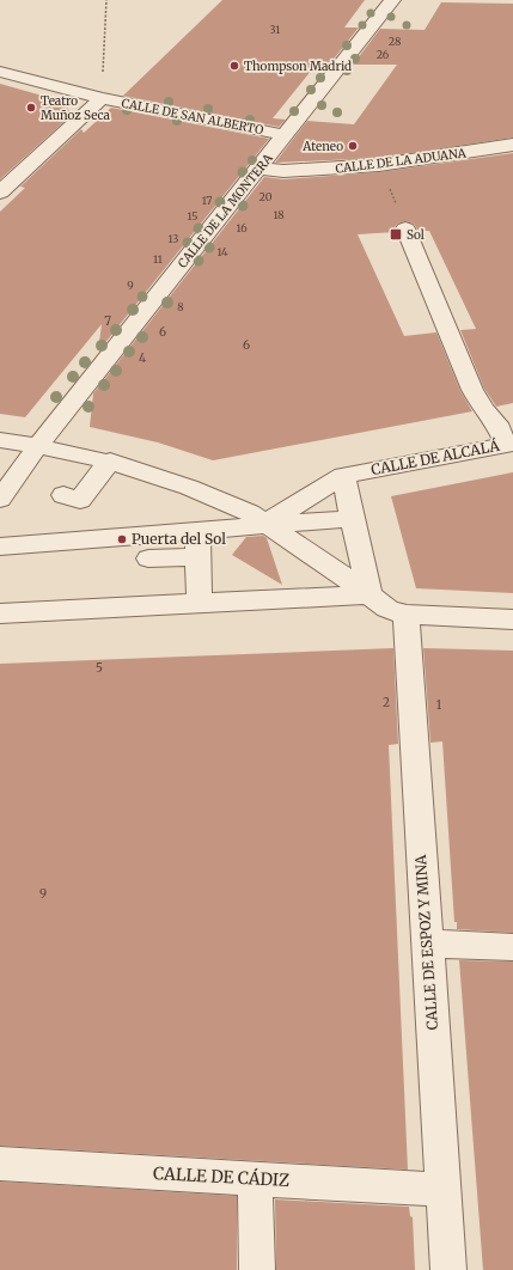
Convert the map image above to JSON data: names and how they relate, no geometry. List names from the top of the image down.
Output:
{
  "streets": {
    "street": [
      "CALLE DE SAN ALBERTO",
      "CALLE DE LA ADUANA",
      "CALLE DE LA MONTERA",
      "CALLE DE ALCALÁ",
      "CALLE DE ESPOZ Y MINA",
      "CALLE DE CÁDIZ"
    ]
  },
  "crossings": [
    ["CALLE DE SAN ALBERTO", "CALLE DE LA MONTERA"],
    ["CALLE DE LA ADUANA", "CALLE DE LA MONTERA"],
    ["CALLE DE ESPOZ Y MINA", "CALLE DE CÁDIZ"]
  ],
  "places": {
    "other": [
      "Thompson Madrid",
      "Teatro Muñoz Seca",
      "Ateneo",
      "Puerta del Sol"
    ],
    "transit": ["Sol"]
  },
  "house_numbers": [
    "31",
    "28",
    "26",
    "20",
    "17",
    "18",
    "15",
    "16",
    "13",
    "14",
    "11",
    "9",
    "8",
    "7",
    "6",
    "6",
    "4",
    "5",
    "2",
    "1",
    "9"
  ]
}
